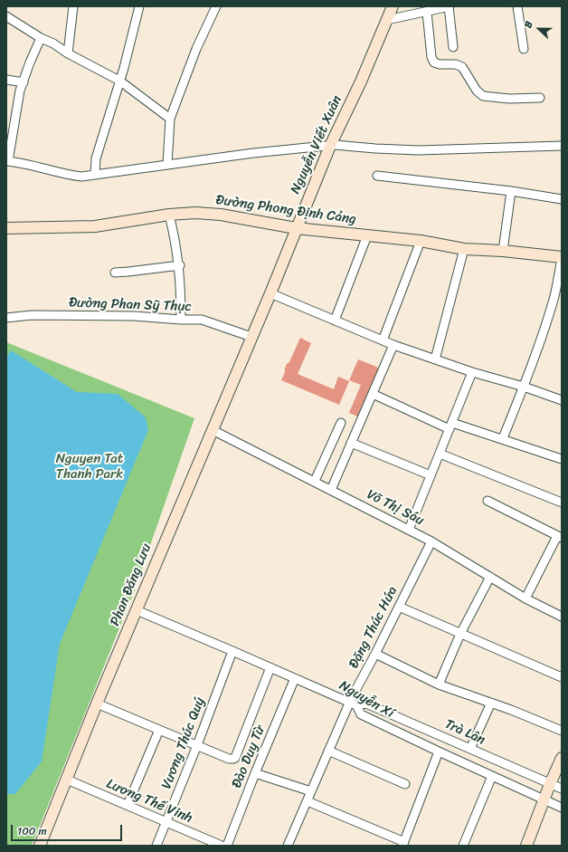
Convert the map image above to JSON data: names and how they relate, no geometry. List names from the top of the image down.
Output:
{
  "streets": {
    "street": [
      "Nguyễn Viết Xuân",
      "Đường Phong Định Cảng",
      "Đường Phan Sỹ Thục",
      "Võ Thị Sáu",
      "Phan Đăng Lưu",
      "Đặng Thúc Hứa",
      "Nguyễn Xí",
      "Trà Lân",
      "Vương Thúc Quý",
      "Đào Duy Từ",
      "Lương Thế Vinh"
    ]
  },
  "crossings": [
    ["Nguyễn Viết Xuân", "Đường Phong Định Cảng"],
    ["Nguyễn Viết Xuân", "Đường Phan Sỹ Thục"],
    ["Nguyễn Viết Xuân", "Phan Đăng Lưu"],
    ["Đường Phan Sỹ Thục", "Phan Đăng Lưu"],
    ["Võ Thị Sáu", "Phan Đăng Lưu"],
    ["Võ Thị Sáu", "Đặng Thúc Hứa"],
    ["Phan Đăng Lưu", "Nguyễn Xí"],
    ["Phan Đăng Lưu", "Lương Thế Vinh"],
    ["Đặng Thúc Hứa", "Nguyễn Xí"],
    ["Đặng Thúc Hứa", "Trà Lân"],
    ["Nguyễn Xí", "Trà Lân"],
    ["Nguyễn Xí", "Vương Thúc Quý"],
    ["Nguyễn Xí", "Đào Duy Từ"],
    ["Vương Thúc Quý", "Lương Thế Vinh"]
  ],
  "parks": ["Nguyen Tat Thanh Park"],
  "scale_bar": "100 m",
  "north": "left"
}
